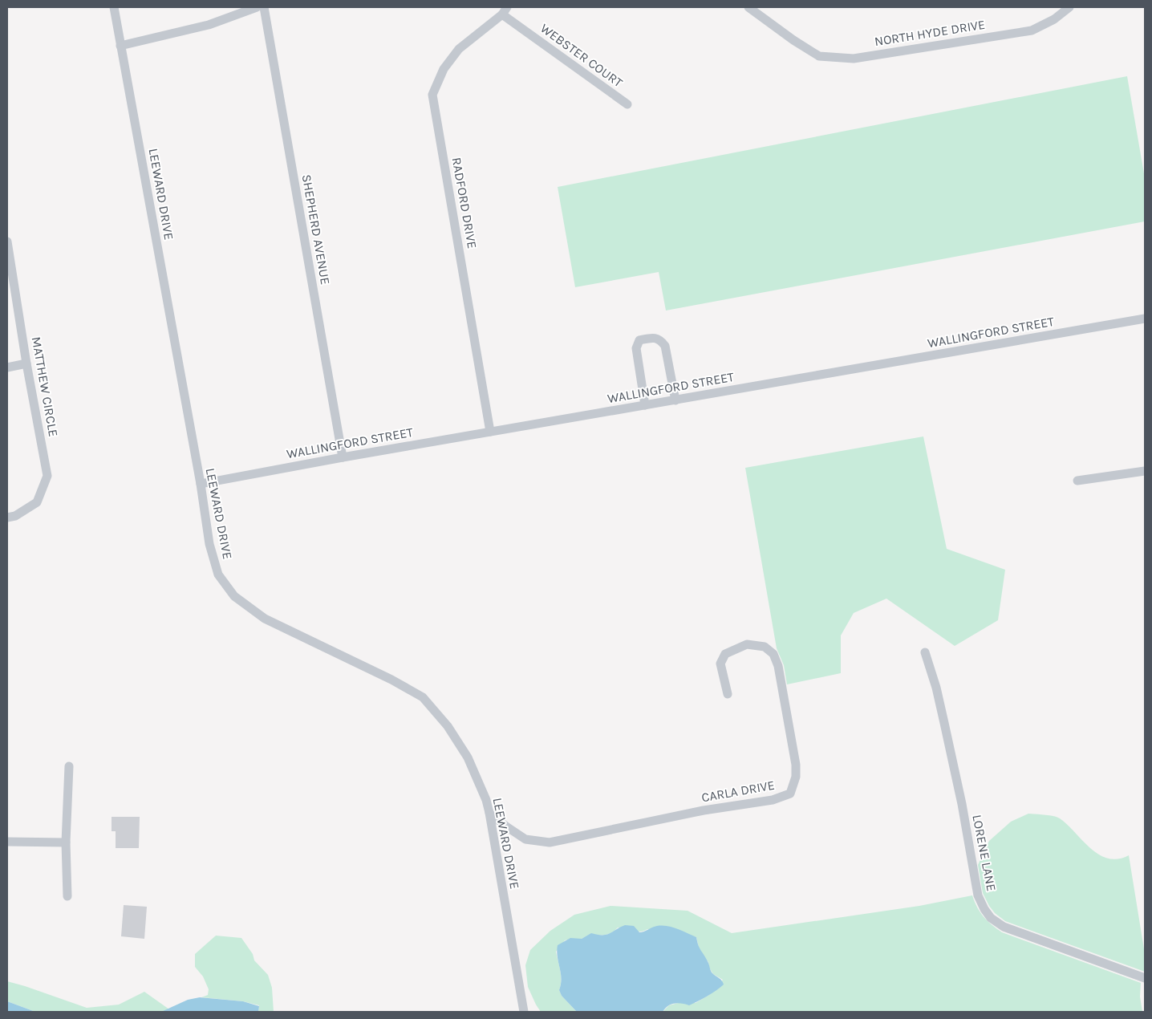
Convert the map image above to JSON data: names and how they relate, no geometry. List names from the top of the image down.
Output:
{
  "streets": {
    "street": [
      "NORTH HYDE DRIVE",
      "WEBSTER COURT",
      "LEEWARD DRIVE",
      "RADFORD DRIVE",
      "SHEPHERD AVENUE",
      "WALLINGFORD STREET",
      "MATTHEW CIRCLE",
      "CARLA DRIVE",
      "LORENE LANE"
    ]
  },
  "crossings": [
    ["WEBSTER COURT", "RADFORD DRIVE"],
    ["LEEWARD DRIVE", "WALLINGFORD STREET"],
    ["LEEWARD DRIVE", "CARLA DRIVE"],
    ["RADFORD DRIVE", "WALLINGFORD STREET"],
    ["SHEPHERD AVENUE", "WALLINGFORD STREET"]
  ]
}
